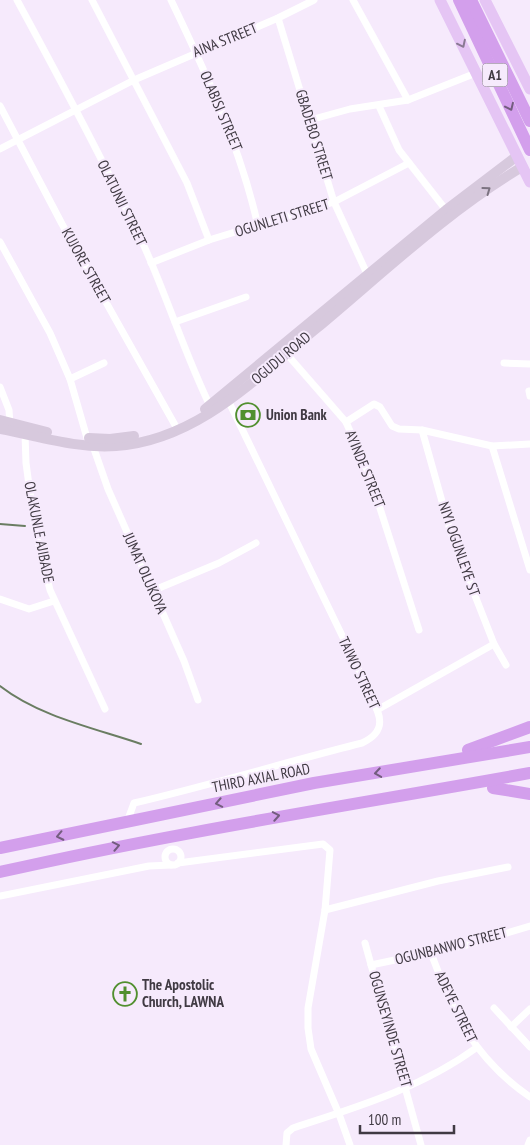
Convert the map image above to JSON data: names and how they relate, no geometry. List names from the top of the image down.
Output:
{
  "streets": {
    "highway": ["A1", "THIRD AXIAL ROAD"],
    "main road": ["OGUDU ROAD"],
    "street": [
      "AINA STREET",
      "OLABISI STREET",
      "GBADEBO STREET",
      "OLATUNJI STREET",
      "OGUNLETI STREET",
      "KUJORE STREET",
      "AYINDE STREET",
      "OLAKUNLE AJIBADE",
      "NIYI OGUNLEYE ST",
      "JUMAT OLUKOYA",
      "TAIWO STREET",
      "OGUNBANWO STREET",
      "ADEYE STREET",
      "OGUNSEYINDE STREET"
    ]
  },
  "crossings": [
    ["AINA STREET", "OLABISI STREET"],
    ["AINA STREET", "GBADEBO STREET"],
    ["AINA STREET", "OLATUNJI STREET"],
    ["AINA STREET", "KUJORE STREET"],
    ["OLABISI STREET", "OGUNLETI STREET"],
    ["GBADEBO STREET", "OGUNLETI STREET"],
    ["GBADEBO STREET", "OGUDU ROAD"],
    ["OLATUNJI STREET", "OGUNLETI STREET"],
    ["OLATUNJI STREET", "OGUDU ROAD"],
    ["KUJORE STREET", "OGUDU ROAD"],
    ["OGUDU ROAD", "AYINDE STREET"],
    ["OGUDU ROAD", "OLAKUNLE AJIBADE"],
    ["OGUDU ROAD", "JUMAT OLUKOYA"],
    ["OGUDU ROAD", "TAIWO STREET"],
    ["TAIWO STREET", "THIRD AXIAL ROAD"],
    ["OGUNBANWO STREET", "ADEYE STREET"],
    ["OGUNBANWO STREET", "OGUNSEYINDE STREET"]
  ],
  "places": {
    "bank": ["Union Bank"],
    "church": ["The Apostolic Church, LAWNA"]
  },
  "scale_bar": "100 m"
}
